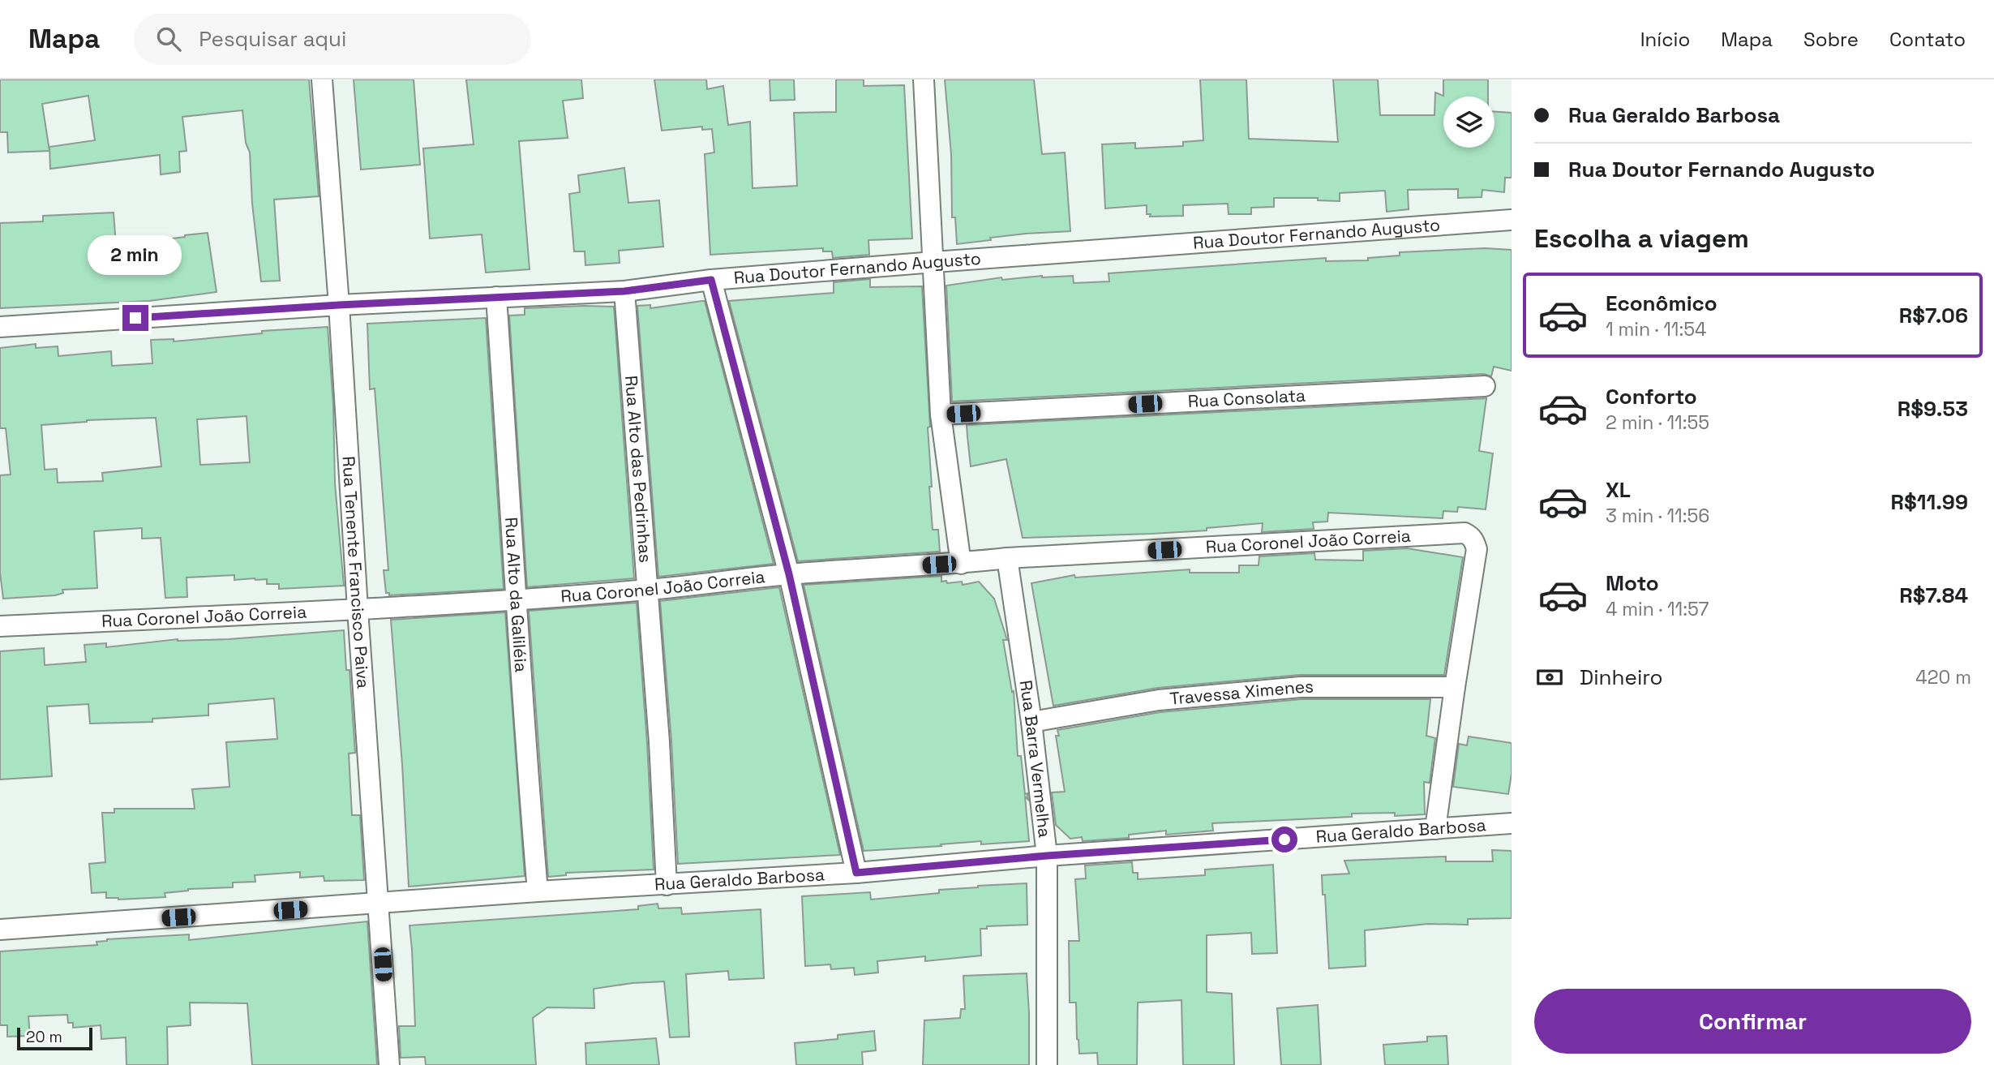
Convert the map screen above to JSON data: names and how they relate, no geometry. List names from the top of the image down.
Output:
{
  "streets": {
    "street": [
      "Rua Doutor Fernando Augusto",
      "Rua Consolata",
      "Rua Alto das Pedrinhas",
      "Rua Coronel João Correia",
      "Rua Tenente Francisco Paiva",
      "Rua Alto da Galiléia",
      "Travessa Ximenes",
      "Rua Barra Vermelha",
      "Rua Geraldo Barbosa"
    ]
  },
  "crossings": [
    ["Rua Doutor Fernando Augusto", "Rua Alto das Pedrinhas"],
    ["Rua Doutor Fernando Augusto", "Rua Tenente Francisco Paiva"],
    ["Rua Doutor Fernando Augusto", "Rua Alto da Galiléia"],
    ["Rua Alto das Pedrinhas", "Rua Coronel João Correia"],
    ["Rua Alto das Pedrinhas", "Rua Geraldo Barbosa"],
    ["Rua Coronel João Correia", "Rua Tenente Francisco Paiva"],
    ["Rua Coronel João Correia", "Rua Alto da Galiléia"],
    ["Rua Coronel João Correia", "Travessa Ximenes"],
    ["Rua Coronel João Correia", "Rua Barra Vermelha"],
    ["Rua Coronel João Correia", "Rua Geraldo Barbosa"],
    ["Rua Tenente Francisco Paiva", "Rua Geraldo Barbosa"],
    ["Rua Alto da Galiléia", "Rua Geraldo Barbosa"],
    ["Travessa Ximenes", "Rua Barra Vermelha"],
    ["Rua Barra Vermelha", "Rua Geraldo Barbosa"]
  ],
  "scale_bar": "20 m",
  "page": {
    "header": "Mapa",
    "search": "Pesquisar aqui",
    "nav": [
      "Início",
      "Mapa",
      "Sobre",
      "Contato"
    ],
    "banner": ["Rua Geraldo Barbosa", "Rua Doutor Fernando Augusto"],
    "heading": "Escolha a viagem",
    "bubble": "2 min",
    "list": [
      {
        "name": "Econômico",
        "note": "1 min · 11:54",
        "value": "R$7.06"
      },
      {
        "name": "Conforto",
        "note": "2 min · 11:55",
        "value": "R$9.53"
      },
      {
        "name": "XL",
        "note": "3 min · 11:56",
        "value": "R$11.99"
      },
      {
        "name": "Moto",
        "note": "4 min · 11:57",
        "value": "R$7.84"
      }
    ],
    "pay": ["Dinheiro", "420 m"],
    "buttons": "Confirmar",
    "scale": "20 m"
  }
}
